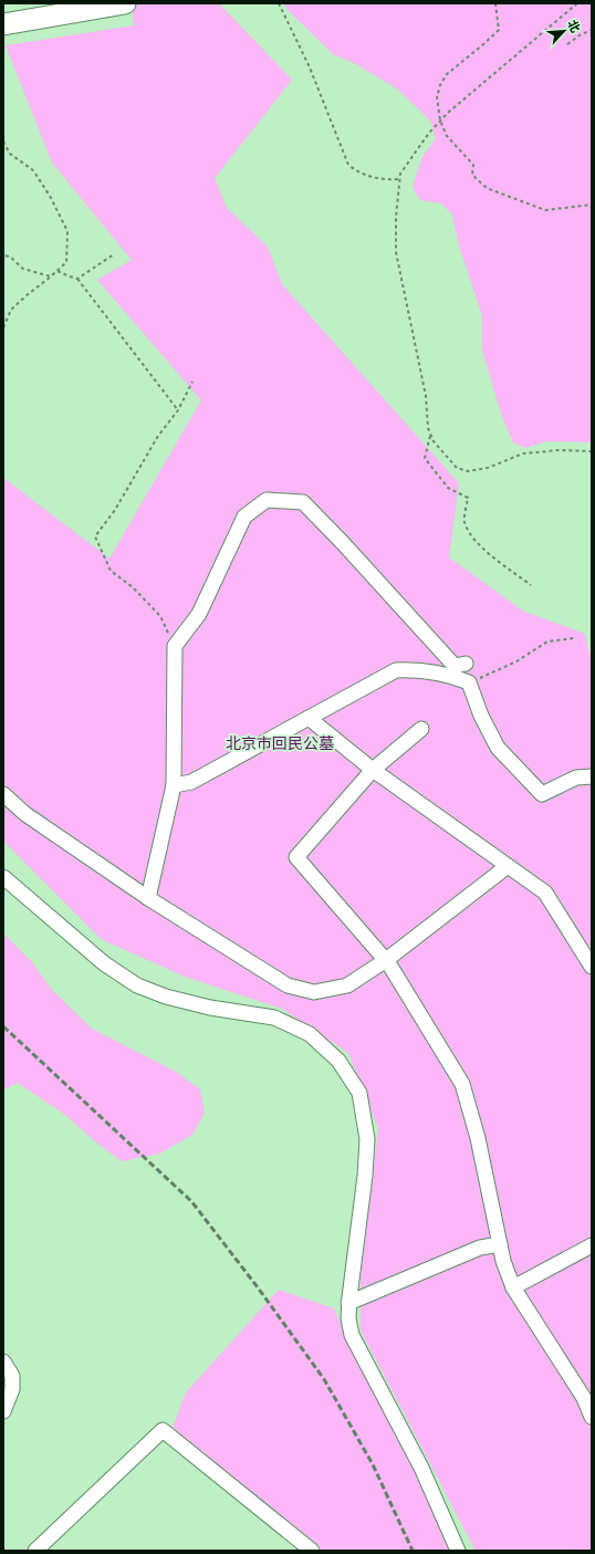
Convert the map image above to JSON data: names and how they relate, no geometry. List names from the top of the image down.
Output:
{
  "parks": ["北京市回民公墓"],
  "north": "top right"
}
